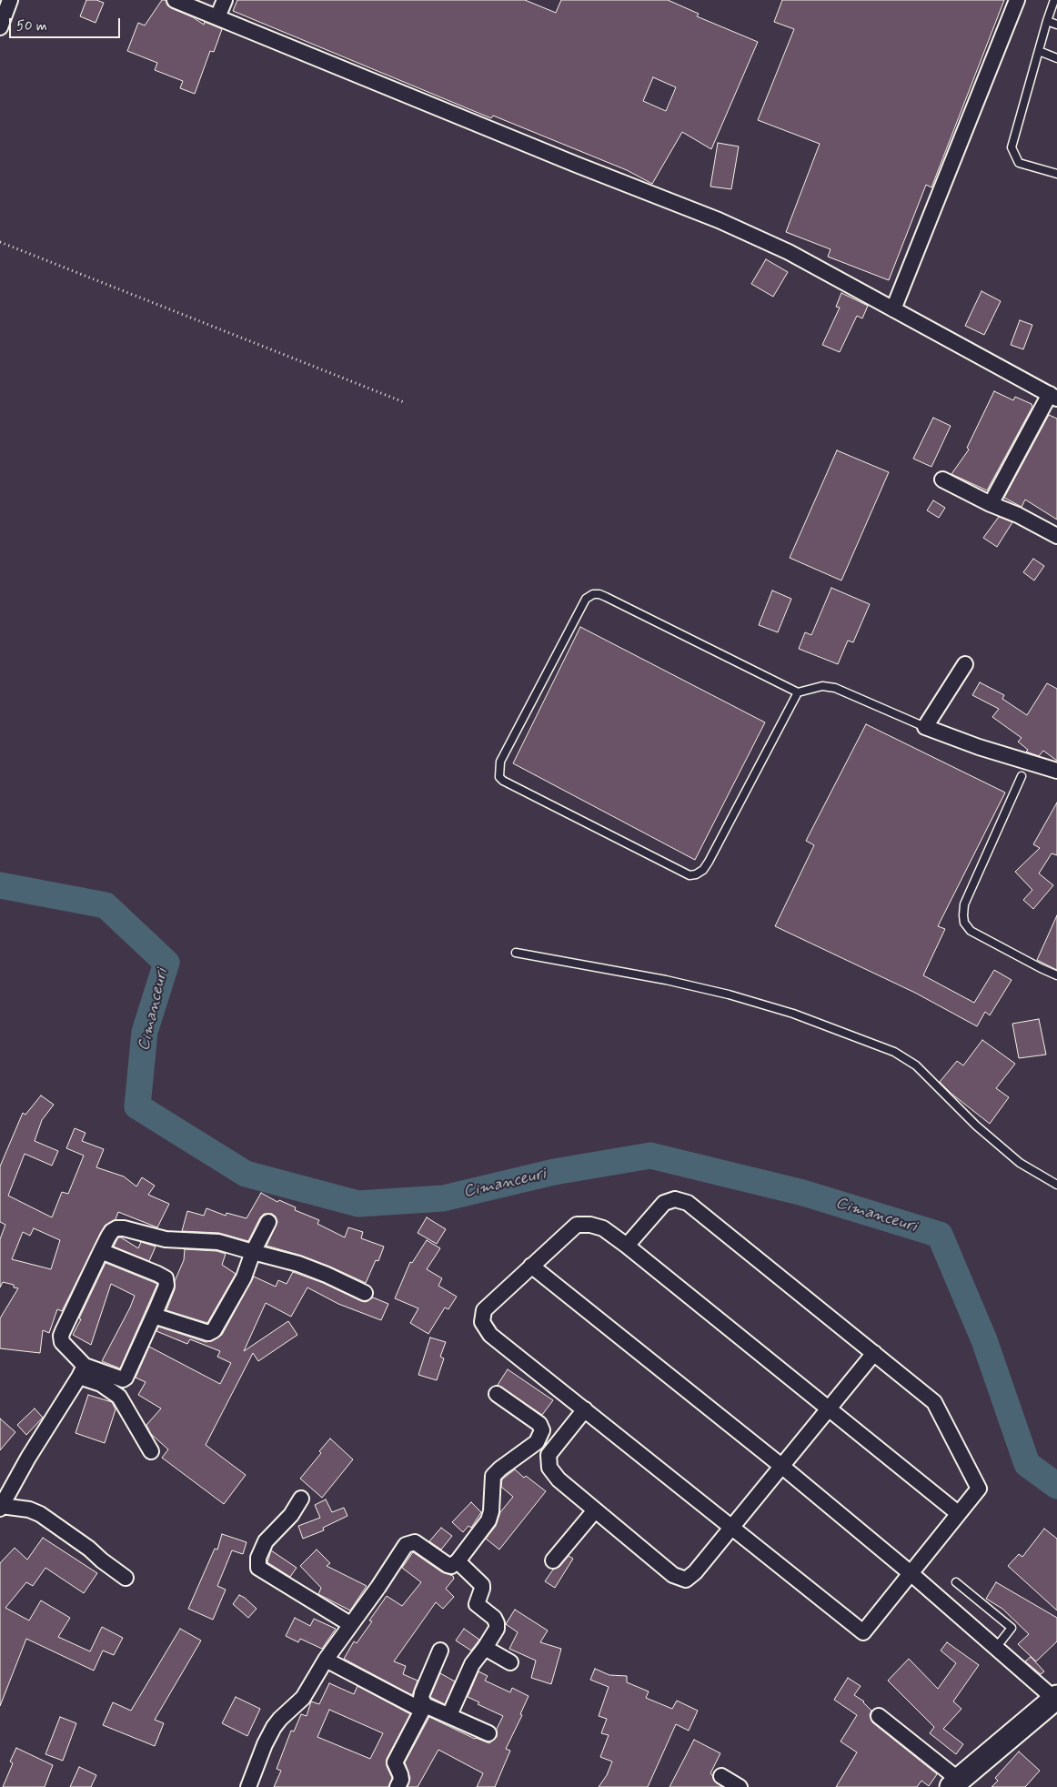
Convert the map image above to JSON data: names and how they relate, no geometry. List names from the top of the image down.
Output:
{
  "water": ["Cimanceuri"],
  "scale_bar": "50 m"
}
